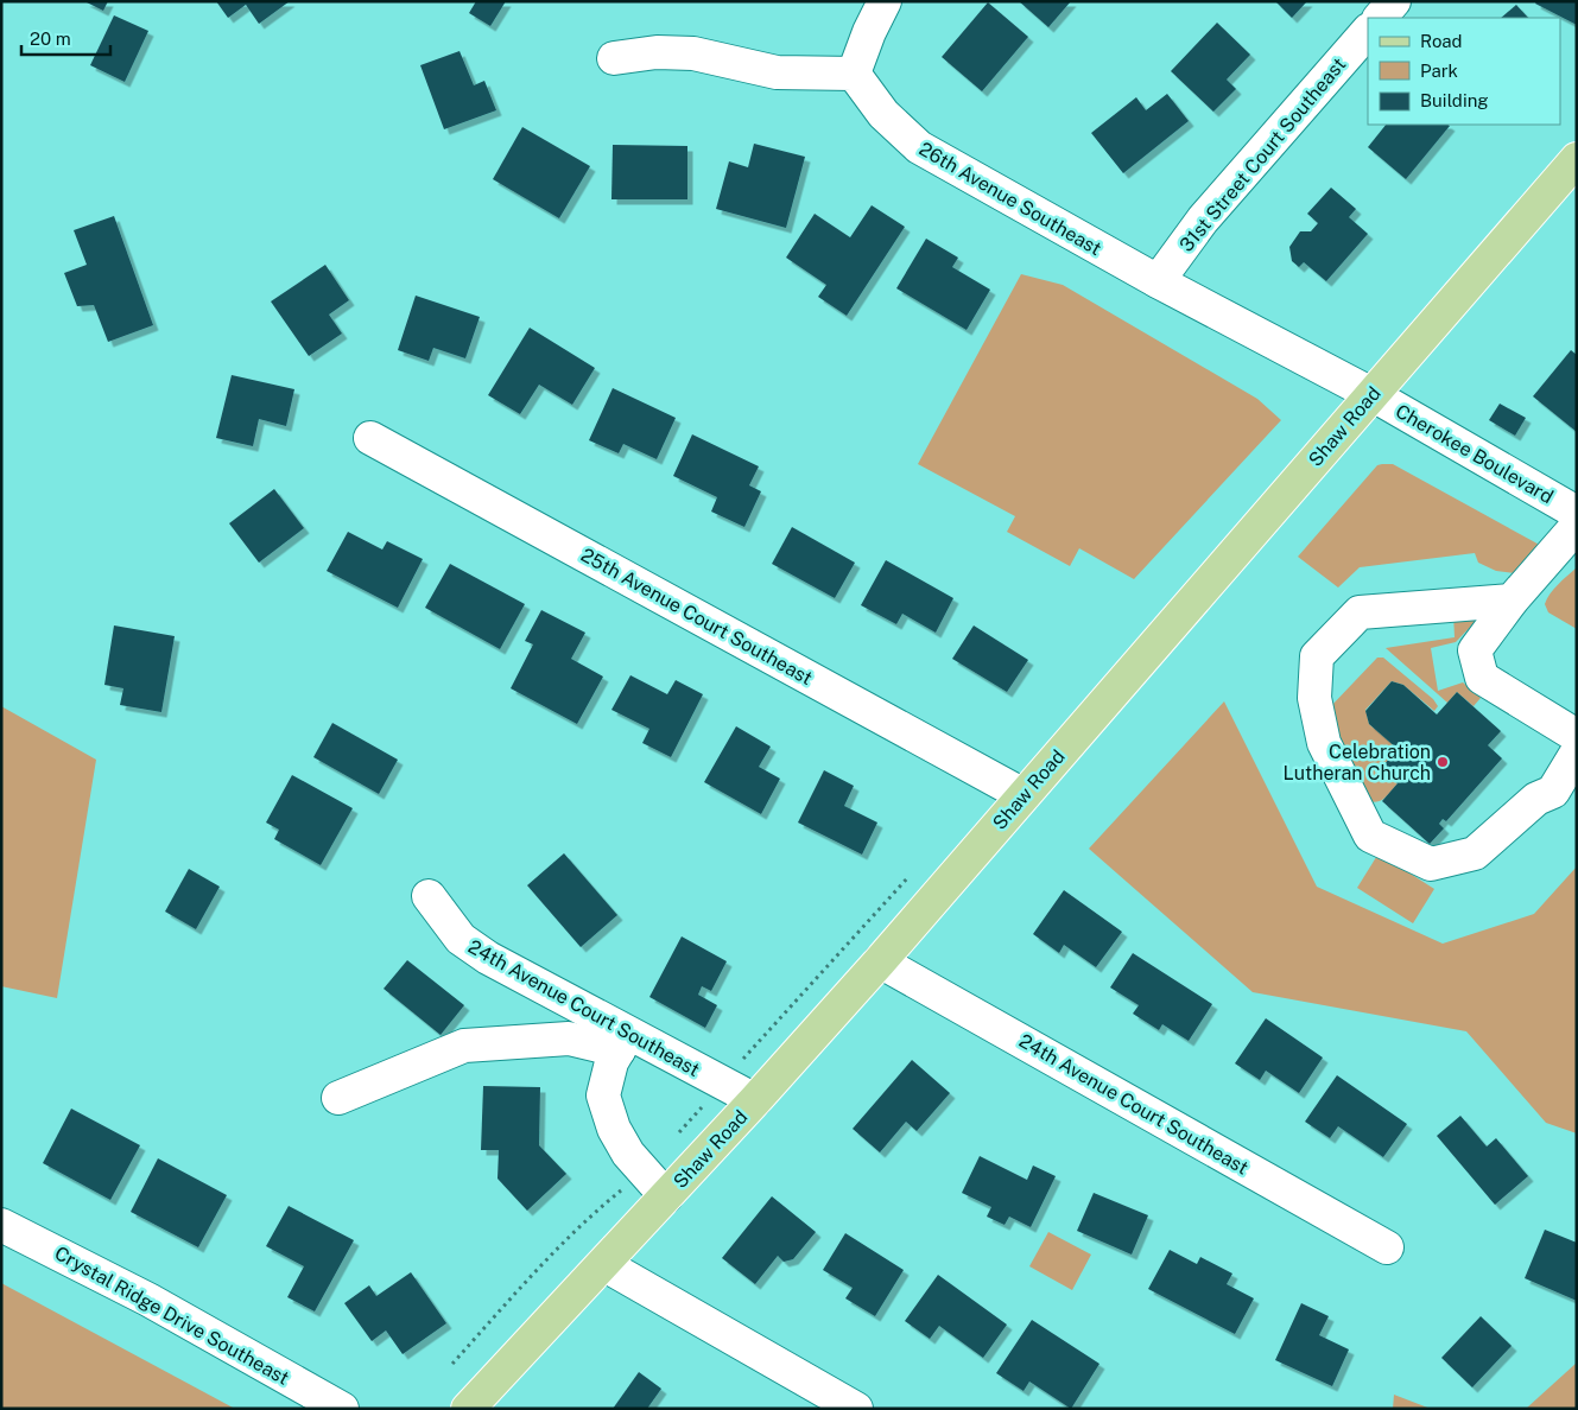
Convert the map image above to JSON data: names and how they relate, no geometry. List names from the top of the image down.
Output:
{
  "streets": {
    "main road": ["Shaw Road"],
    "street": [
      "31st Street Court Southeast",
      "26th Avenue Southeast",
      "Cherokee Boulevard",
      "25th Avenue Court Southeast",
      "24th Avenue Court Southeast",
      "Crystal Ridge Drive Southeast"
    ]
  },
  "crossings": [
    ["31st Street Court Southeast", "26th Avenue Southeast"],
    ["26th Avenue Southeast", "Shaw Road"],
    ["26th Avenue Southeast", "Cherokee Boulevard"],
    ["Shaw Road", "Cherokee Boulevard"],
    ["Shaw Road", "25th Avenue Court Southeast"],
    ["Shaw Road", "24th Avenue Court Southeast"]
  ],
  "places": ["Celebration Lutheran Church"],
  "legend": ["Road", "Park", "Building"],
  "scale_bar": "20 m"
}
